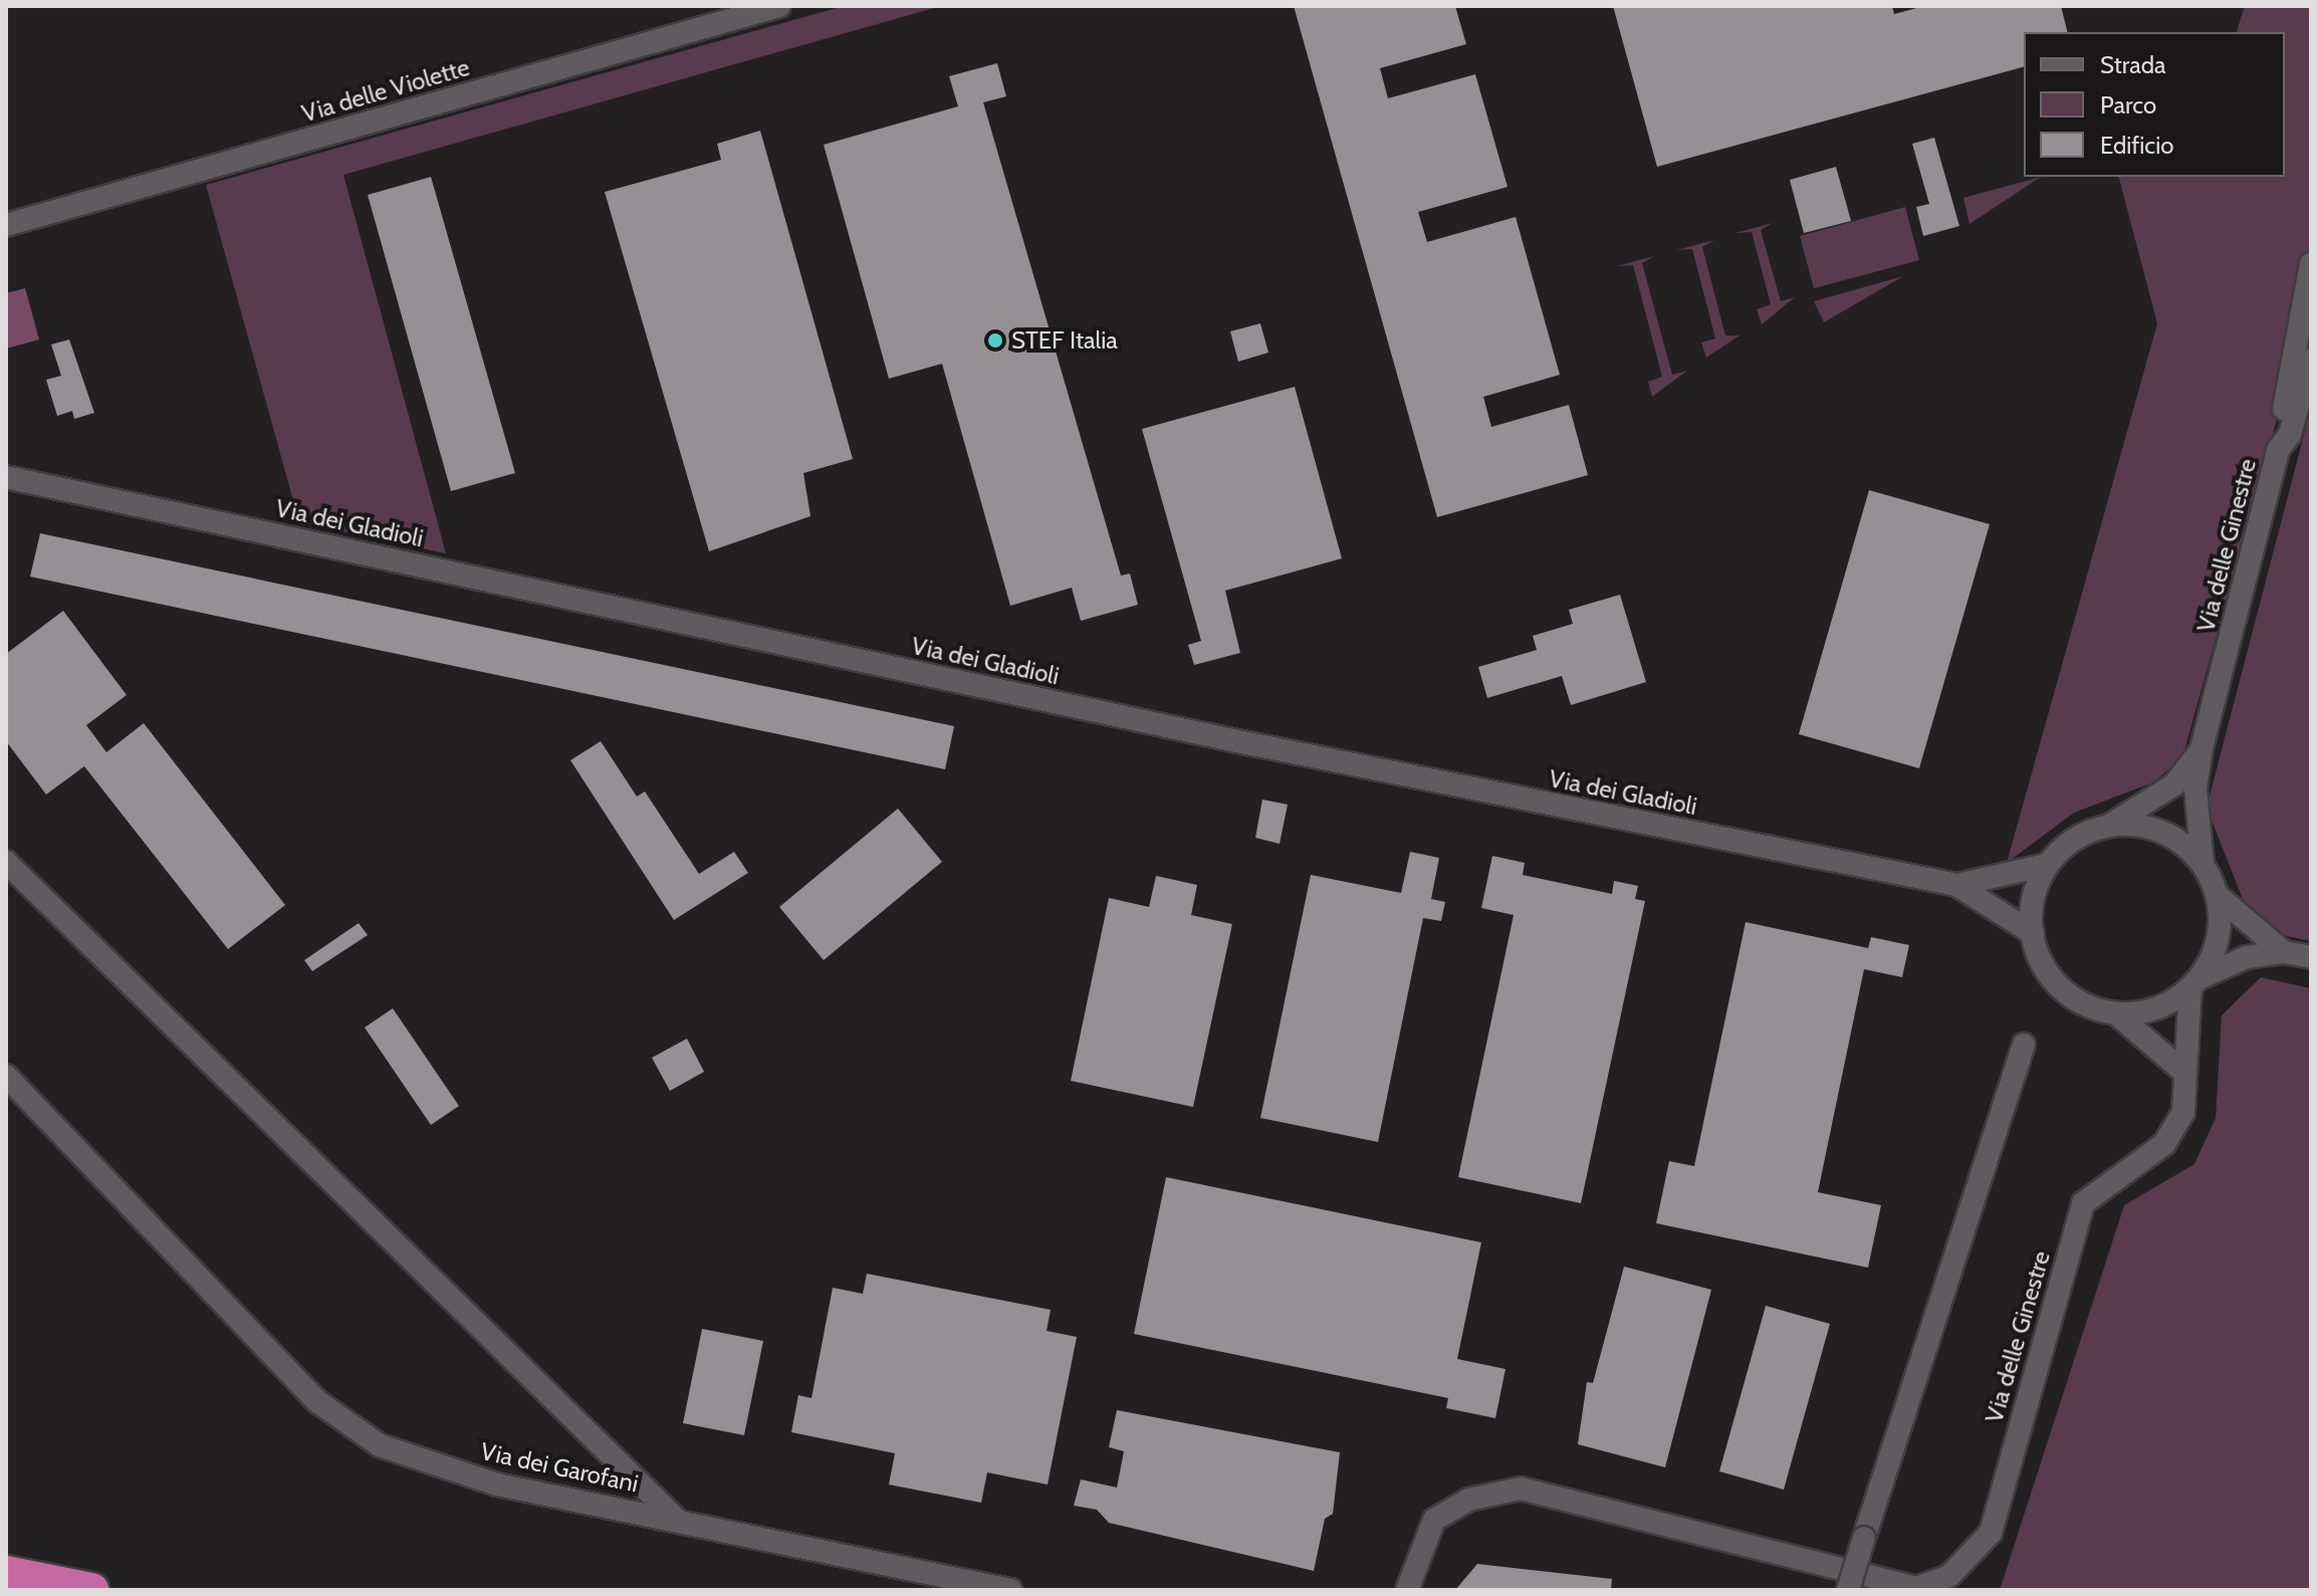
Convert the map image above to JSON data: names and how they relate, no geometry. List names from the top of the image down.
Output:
{
  "streets": {
    "street": [
      "Via delle Violette",
      "Via dei Gladioli",
      "Via delle Ginestre",
      "Via dei Garofani"
    ]
  },
  "crossings": [
    ["Via dei Gladioli", "Via delle Ginestre"]
  ],
  "places": ["STEF Italia"],
  "legend": ["Strada", "Parco", "Edificio"]
}
